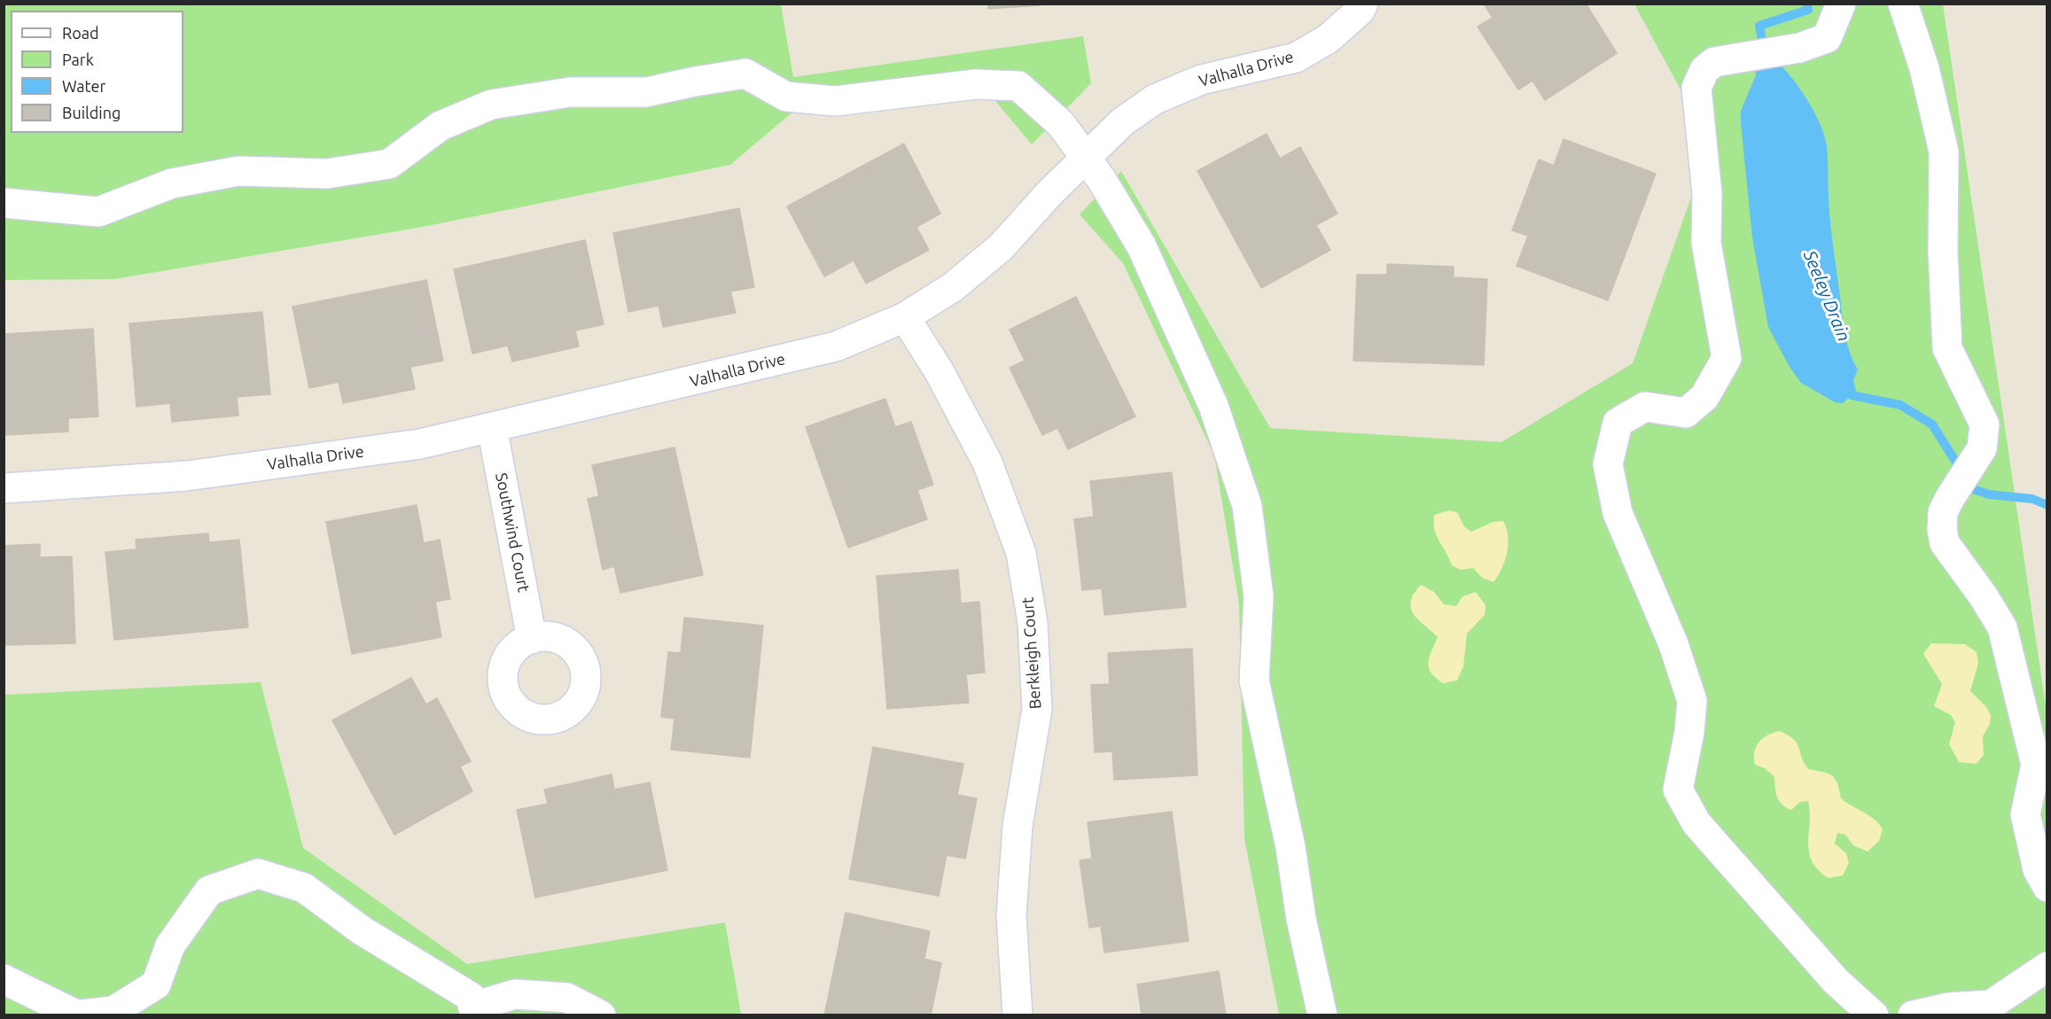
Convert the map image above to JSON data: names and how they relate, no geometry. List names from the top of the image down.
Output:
{
  "streets": {
    "street": ["Valhalla Drive", "Southwind Court", "Berkleigh Court"]
  },
  "crossings": [
    ["Valhalla Drive", "Southwind Court"],
    ["Valhalla Drive", "Berkleigh Court"]
  ],
  "water": ["Seeley Drain"],
  "legend": [
    "Road",
    "Park",
    "Water",
    "Building"
  ]
}
